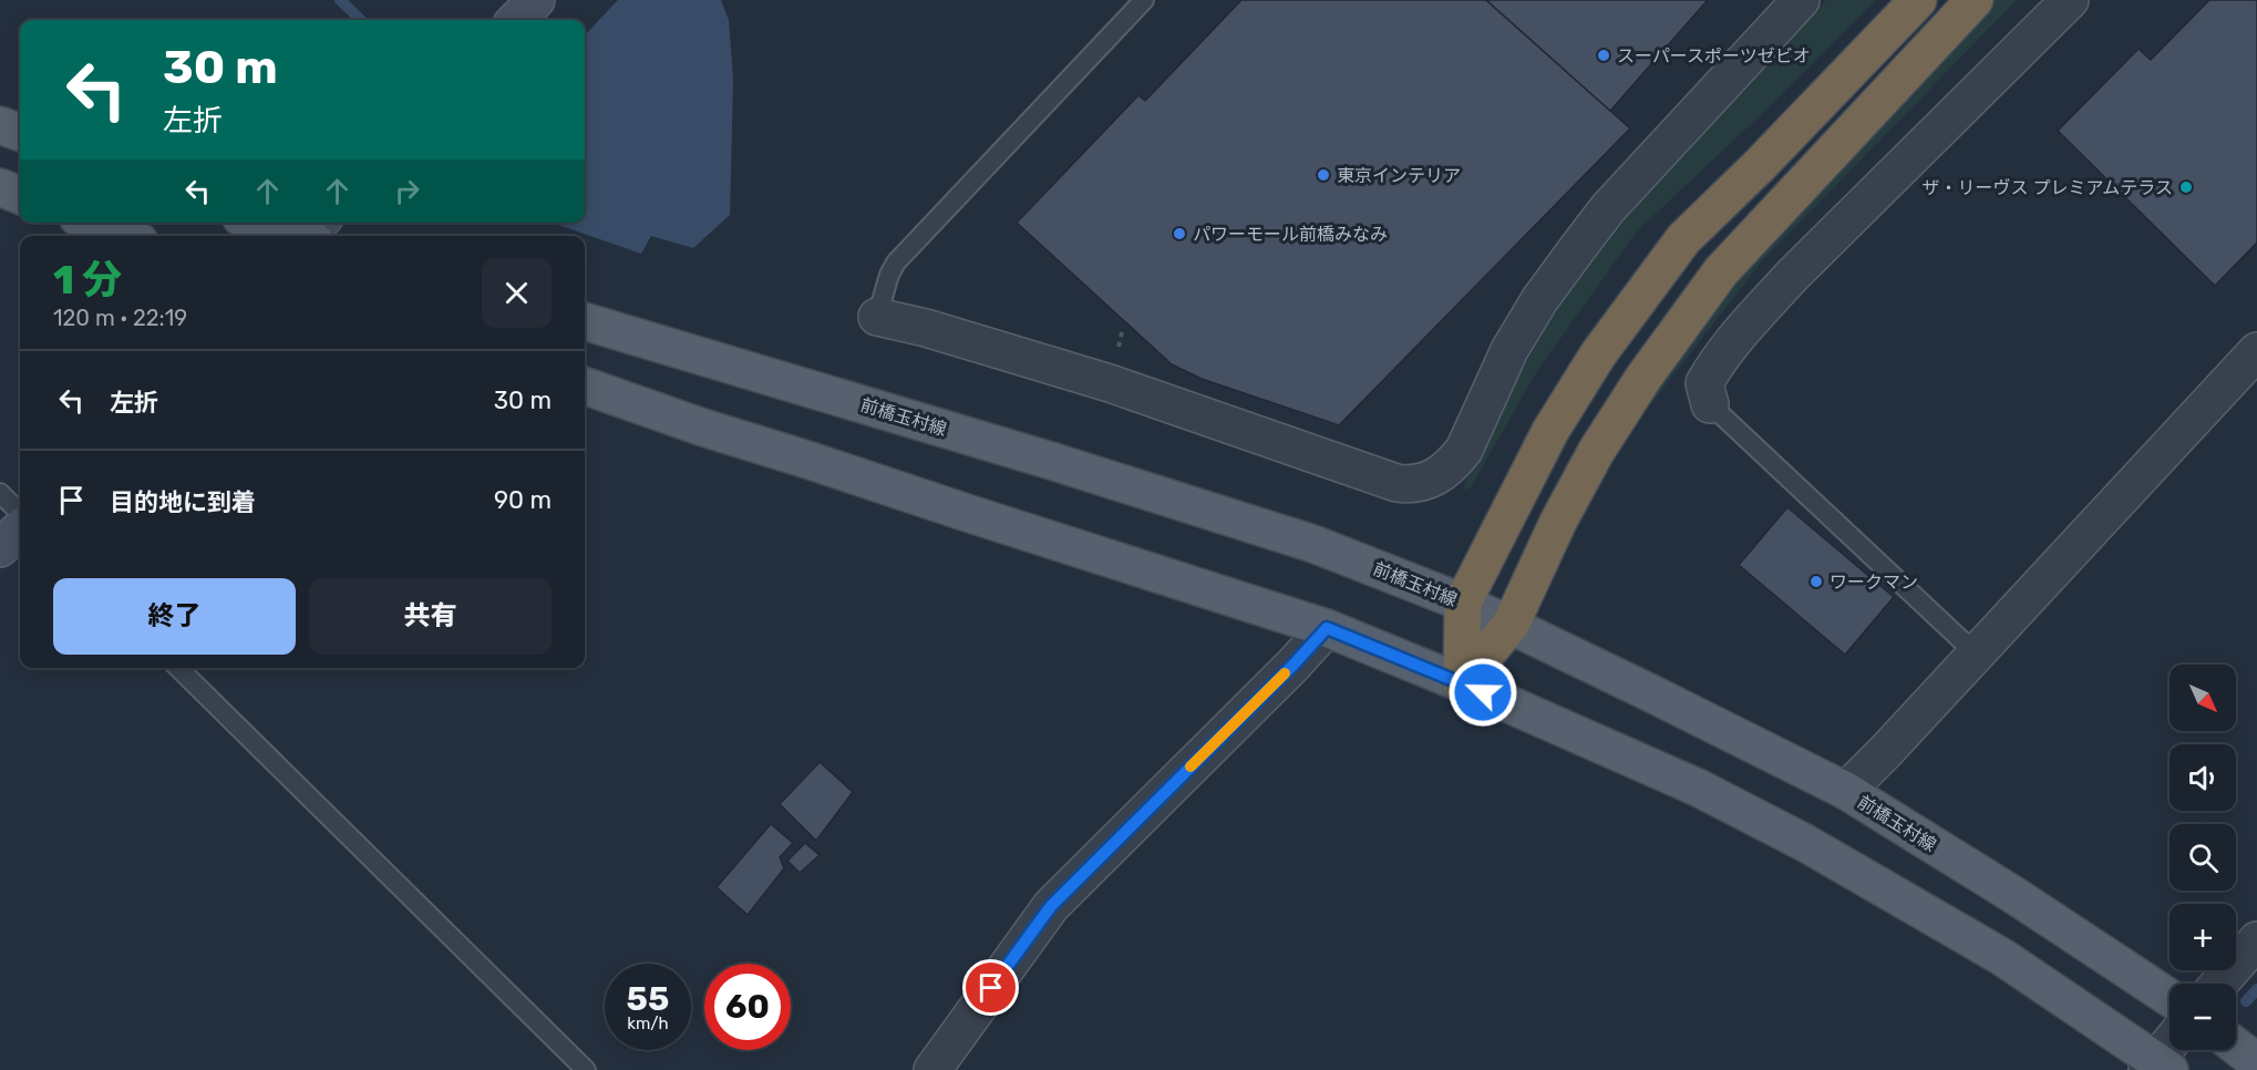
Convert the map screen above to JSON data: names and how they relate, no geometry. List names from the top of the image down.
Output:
{
  "streets": {
    "main road": ["前橋玉村線"]
  },
  "places": [
    "スーパースポーツゼビオ",
    "東京インテリア",
    "ザ・リーヴス プレミアムテラス",
    "パワーモール前橋みなみ",
    "ワークマン"
  ],
  "north": "bottom right",
  "page": {
    "turn": ["30 m", "左折"],
    "heading": ["1 分", "120 m · 22:19"],
    "list": [
      {
        "name": "左折",
        "value": "30 m"
      },
      {
        "name": "目的地に到着",
        "value": "90 m"
      }
    ],
    "buttons": ["終了", "共有"],
    "map_buttons": ["+", "−"],
    "speed": "55 km/h",
    "limit": "60"
  }
}
